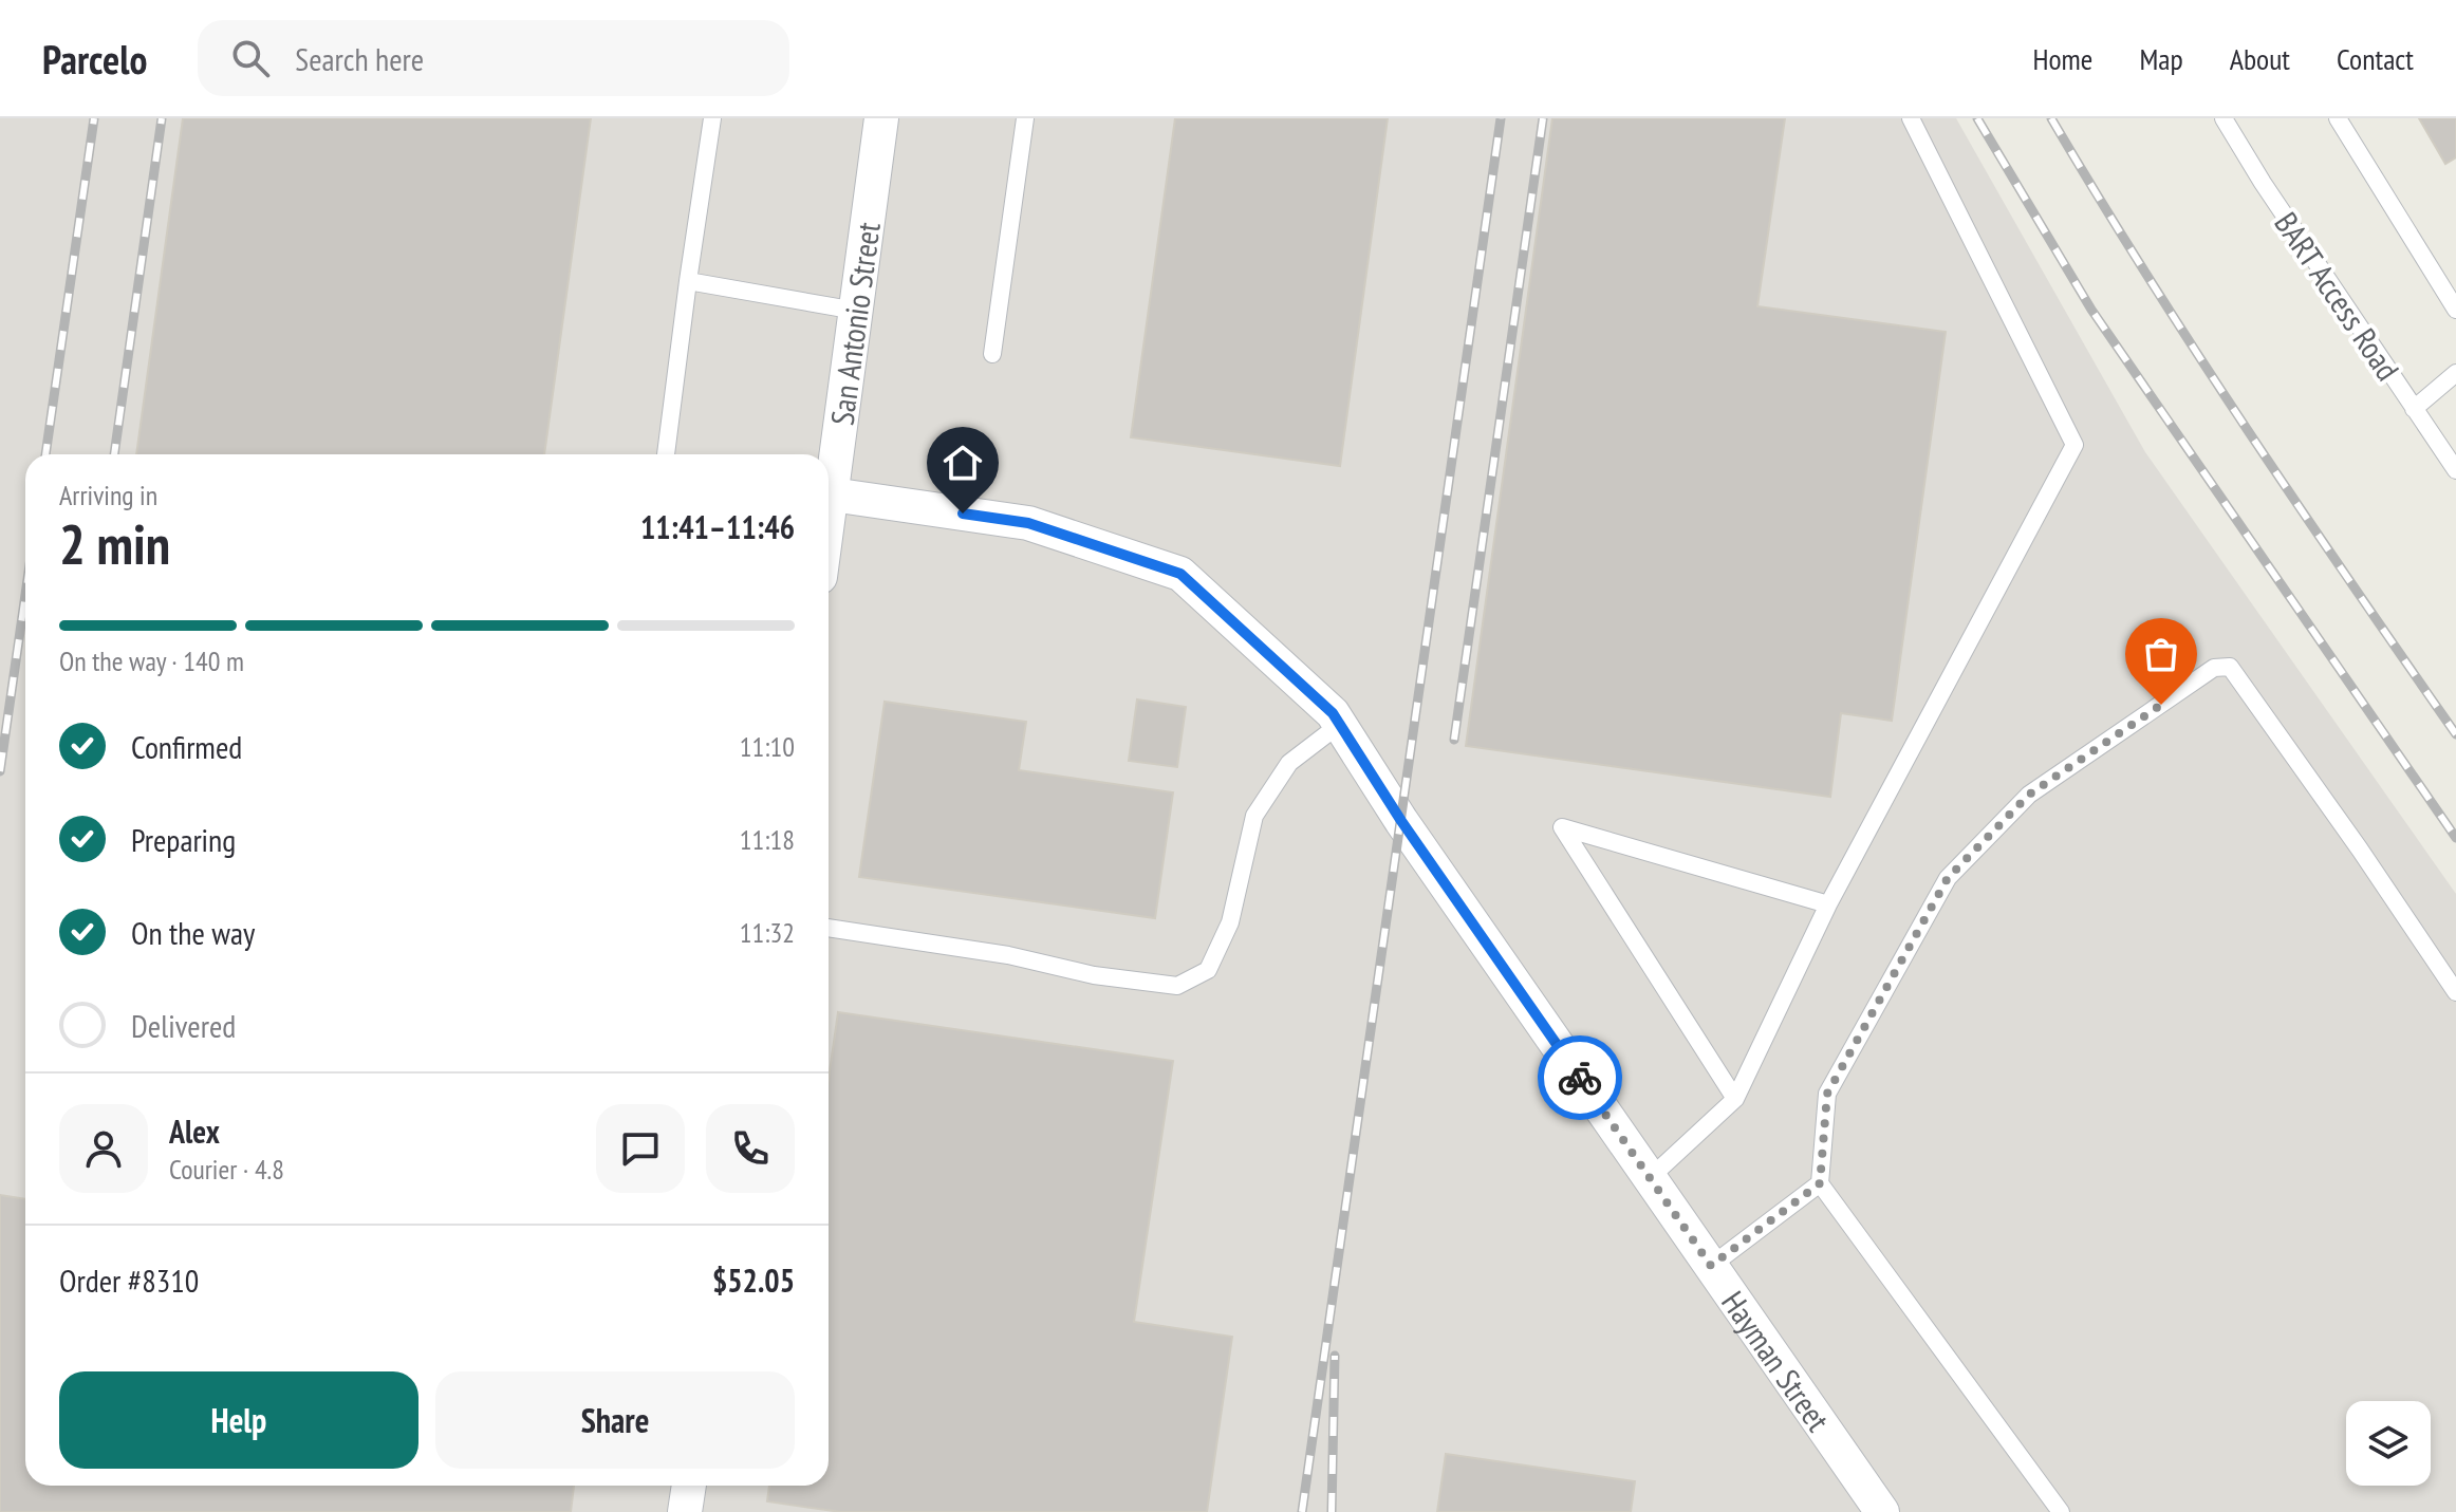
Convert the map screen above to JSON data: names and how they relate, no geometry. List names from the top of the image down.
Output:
{
  "streets": {
    "street": ["San Antonio Street", "Hayman Street"],
    "lane": ["BART Access Road"]
  },
  "crossings": [
    ["San Antonio Street", "Hayman Street"]
  ],
  "page": {
    "header": "Parcelo",
    "search": "Search here",
    "nav": [
      "Home",
      "Map",
      "About",
      "Contact"
    ],
    "heading": ["2 min", "Arriving in", "11:41–11:46"],
    "panel": [
      "Alex",
      "Courier · 4.8",
      "Order #8310",
      "$52.05"
    ],
    "bar": "On the way · 140 m",
    "list": [
      ["Confirmed", "11:10"],
      ["Preparing", "11:18"],
      ["On the way", "11:32"],
      "Delivered"
    ],
    "buttons": ["Help", "Share"]
  }
}
